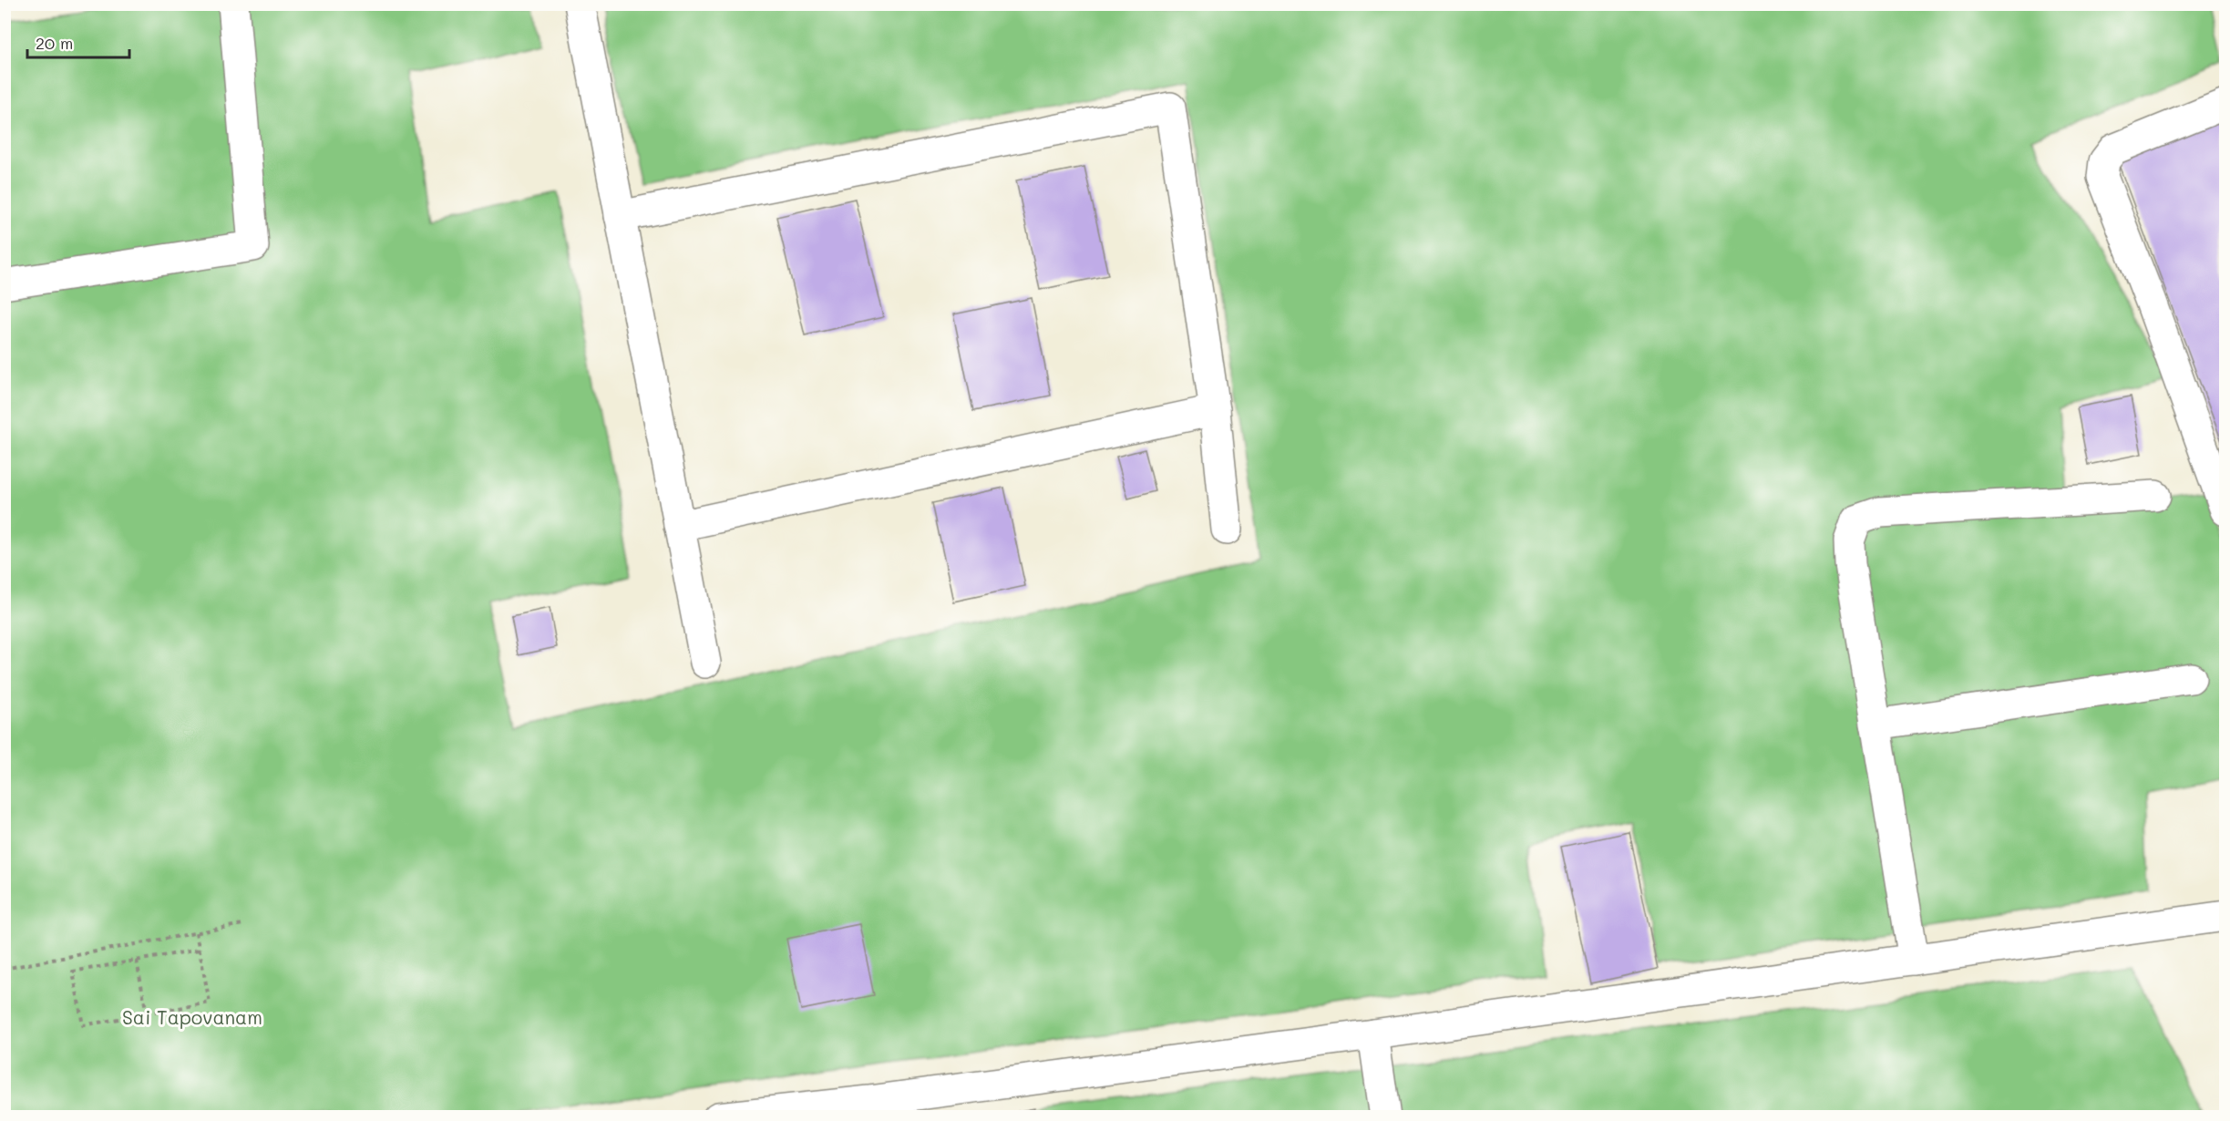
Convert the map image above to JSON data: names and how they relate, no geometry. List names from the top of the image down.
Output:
{
  "parks": ["Sai Tapovanam"],
  "scale_bar": "20 m"
}
